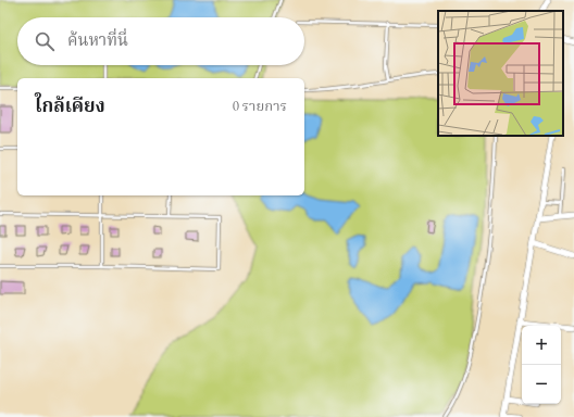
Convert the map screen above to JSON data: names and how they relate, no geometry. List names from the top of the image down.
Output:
{
  "page": {
    "search": "ค้นหาที่นี่",
    "heading": ["ใกล้เคียง", "0 รายการ"],
    "map_buttons": ["+", "−"]
  }
}
